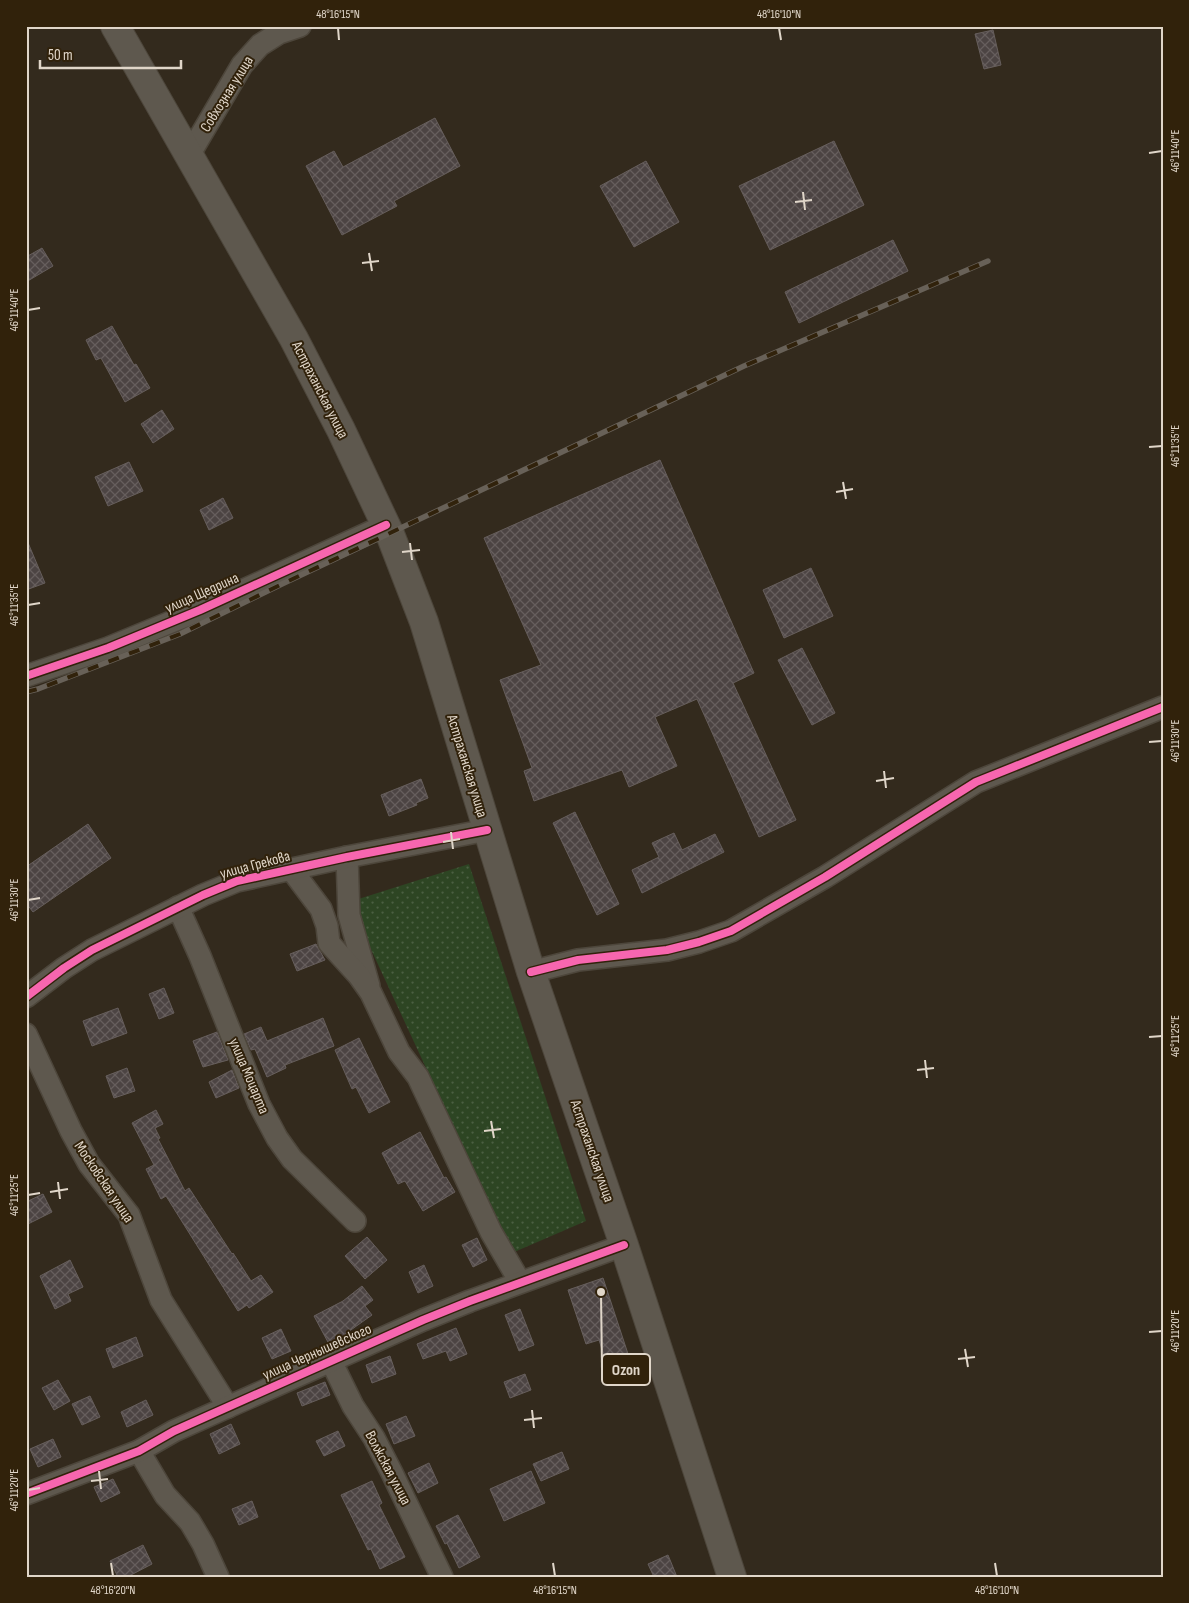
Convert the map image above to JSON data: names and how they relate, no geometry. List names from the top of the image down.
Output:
{
  "streets": {
    "main road": ["Астраханская улица"],
    "street": [
      "Совхозная улица",
      "улица Щедрина",
      "улица Грекова",
      "улица Моцарта",
      "Московская улица",
      "улица Чернышевского",
      "Волжская улица"
    ]
  },
  "crossings": [
    ["Совхозная улица", "Астраханская улица"],
    ["Астраханская улица", "улица Щедрина"],
    ["Астраханская улица", "улица Грекова"],
    ["Астраханская улица", "улица Чернышевского"],
    ["улица Грекова", "улица Моцарта"],
    ["Московская улица", "улица Чернышевского"],
    ["улица Чернышевского", "Волжская улица"]
  ],
  "places": ["Ozon"],
  "scale_bar": "50 m",
  "coordinates": [
    "48°16'15\"N",
    "48°16'10\"N",
    "46°11'40\"E",
    "46°11'35\"E",
    "46°11'30\"E",
    "46°11'25\"E",
    "46°11'20\"E",
    "48°16'20\"N"
  ]
}
